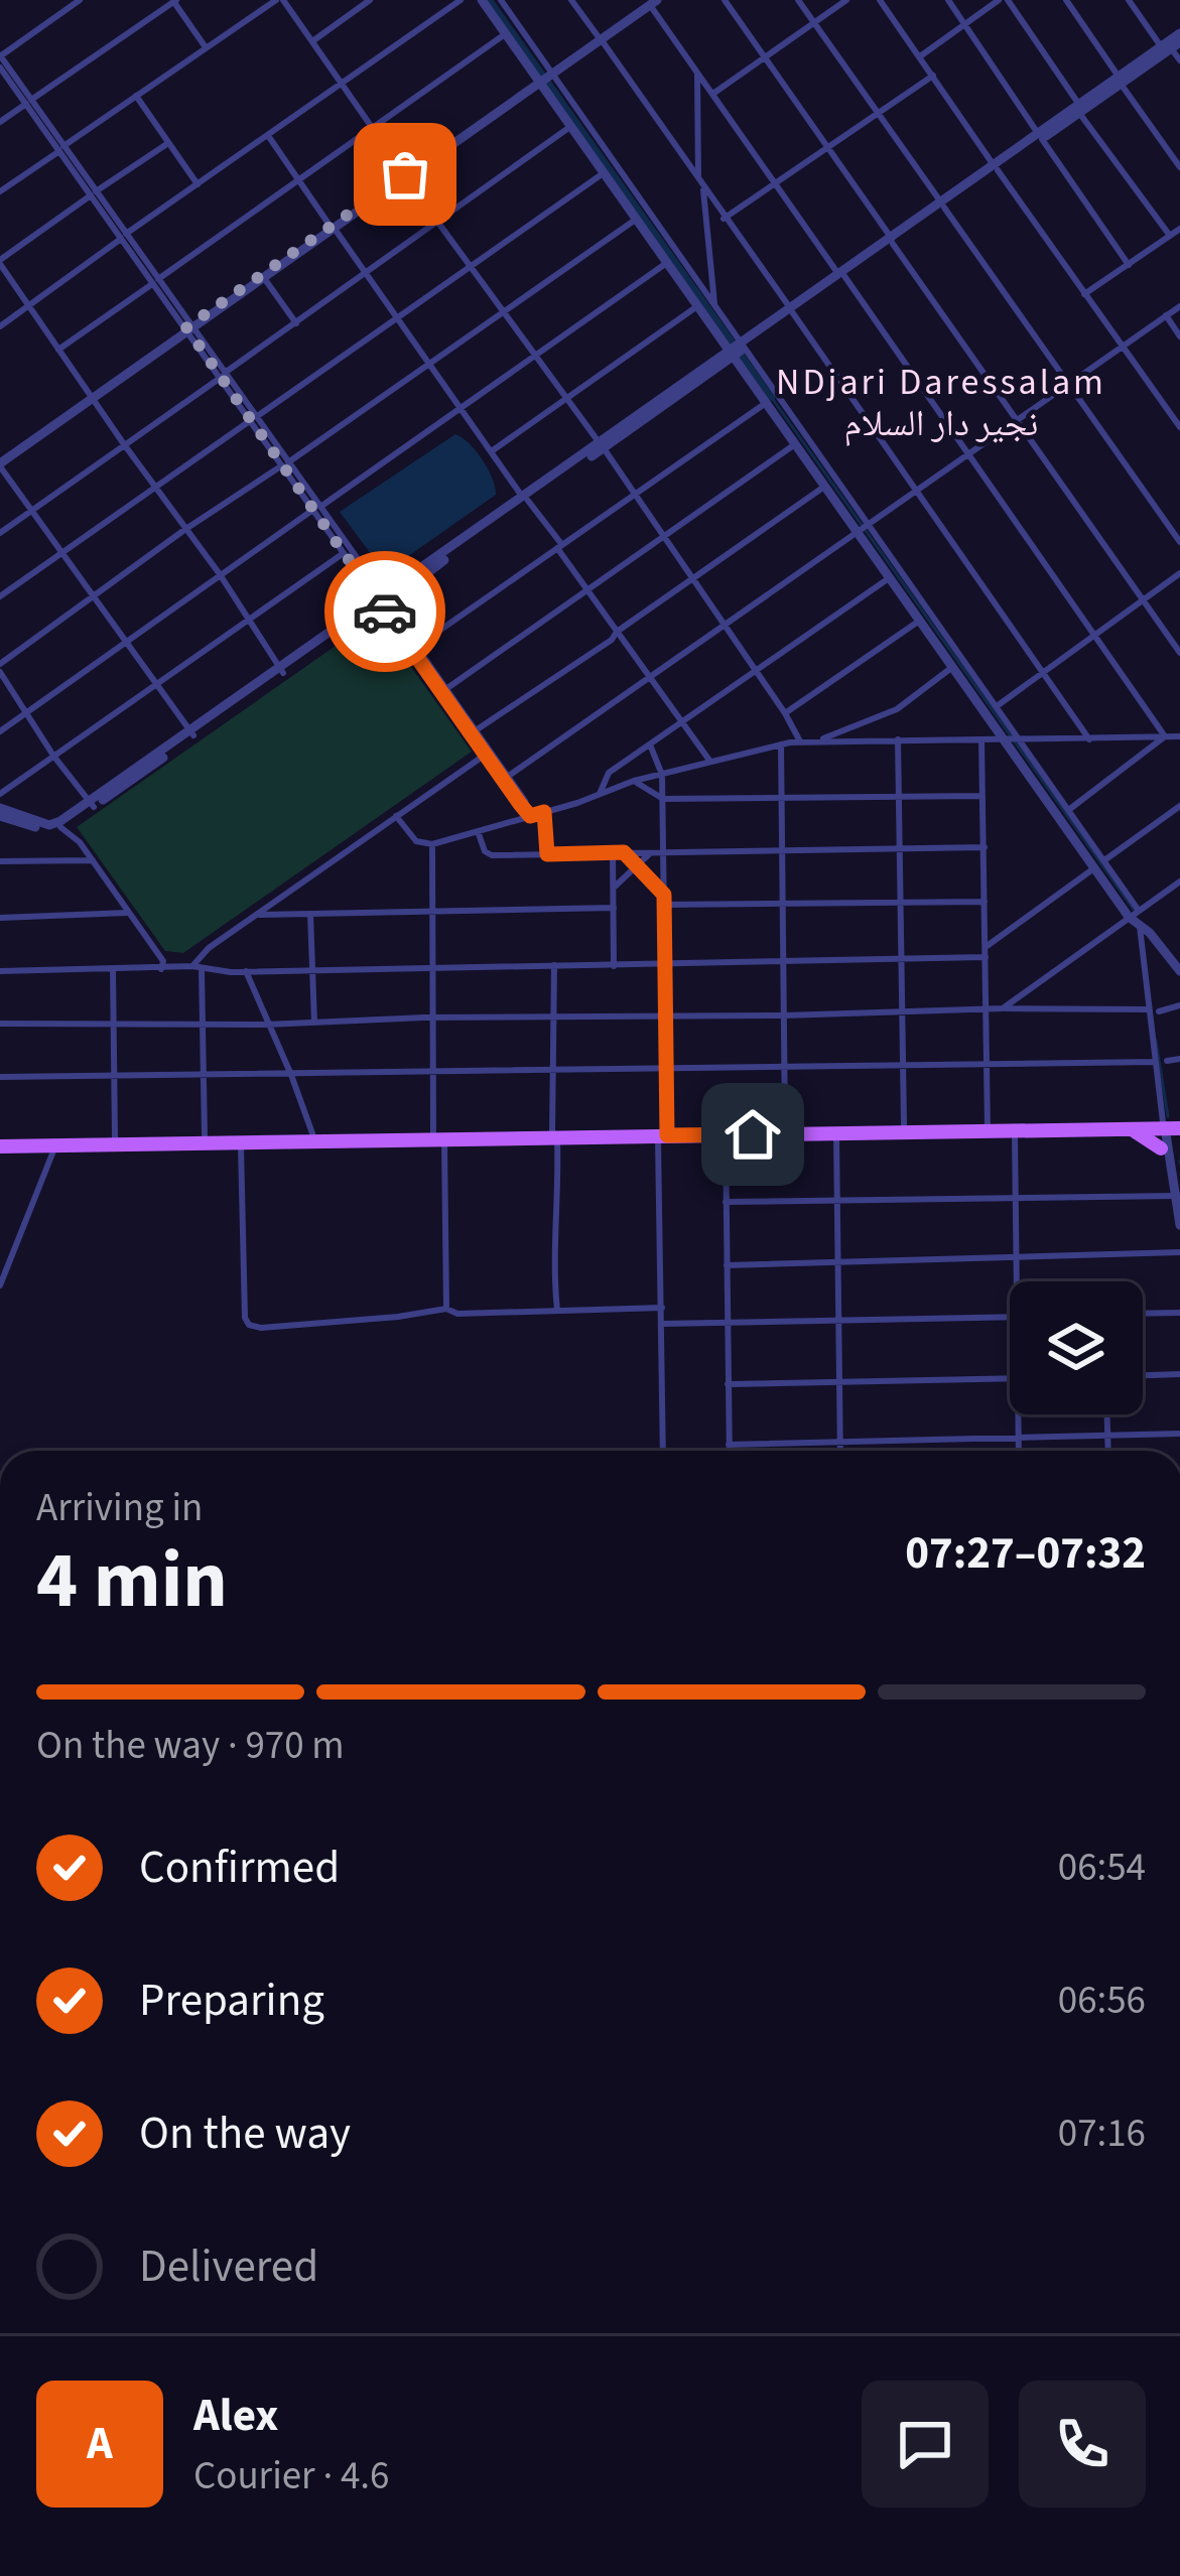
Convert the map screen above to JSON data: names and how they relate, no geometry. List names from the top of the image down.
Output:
{
  "districts": ["NDjari Daressalam نجير دار السلام"],
  "page": {
    "heading": ["4 min", "Arriving in", "07:27–07:32"],
    "panel": ["Alex", "Courier · 4.6"],
    "bar": "On the way · 970 m",
    "list": [
      ["Confirmed", "06:54"],
      ["Preparing", "06:56"],
      ["On the way", "07:16"],
      "Delivered"
    ],
    "round": "A"
  }
}
